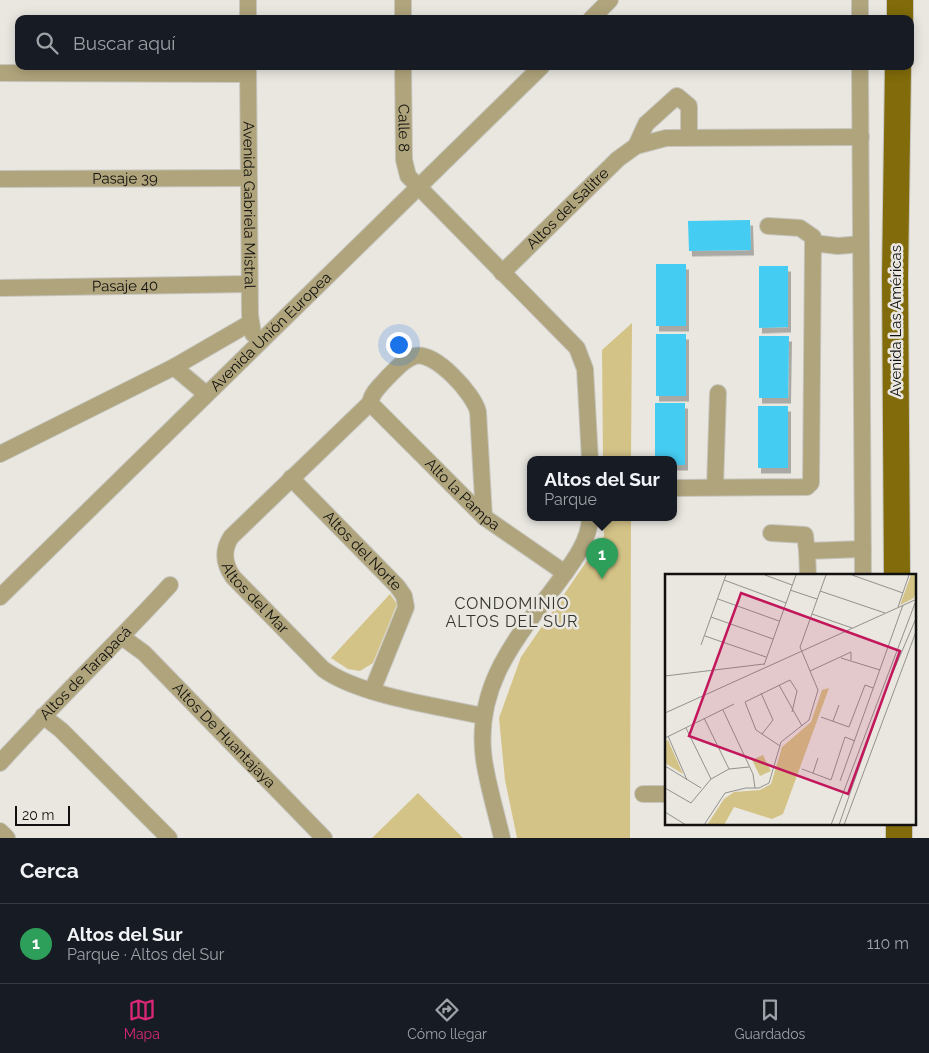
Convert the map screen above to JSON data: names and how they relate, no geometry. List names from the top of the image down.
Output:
{
  "streets": {
    "main road": ["Avenida Las Américas"],
    "street": [
      "Calle 8",
      "Pasaje 39",
      "Avenida Gabriela Mistral",
      "Altos del Salitre",
      "Pasaje 40",
      "Avenida Unión Europea",
      "Alto la Pampa",
      "Altos del Norte",
      "Altos del Mar",
      "Altos de Tarapacá",
      "Altos De Huantajaya"
    ]
  },
  "crossings": [
    ["Calle 8", "Altos del Salitre"],
    ["Calle 8", "Avenida Unión Europea"],
    ["Pasaje 39", "Avenida Gabriela Mistral"],
    ["Avenida Gabriela Mistral", "Pasaje 40"],
    ["Avenida Gabriela Mistral", "Avenida Unión Europea"],
    ["Alto la Pampa", "Altos del Mar"],
    ["Altos del Norte", "Altos del Mar"],
    ["Altos de Tarapacá", "Altos De Huantajaya"]
  ],
  "districts": ["CONDOMINIO ALTOS DEL SUR"],
  "scale_bar": "20 m",
  "page": {
    "search": "Buscar aquí",
    "popup": ["Altos del Sur", "Parque"],
    "pins": "1",
    "scale": "20 m",
    "heading": "Cerca",
    "list": [
      {
        "mark": "1",
        "name": "Altos del Sur",
        "note": "Parque · Altos del Sur",
        "value": "110 m"
      }
    ],
    "nav": ["Mapa", "Cómo llegar", "Guardados"]
  }
}
